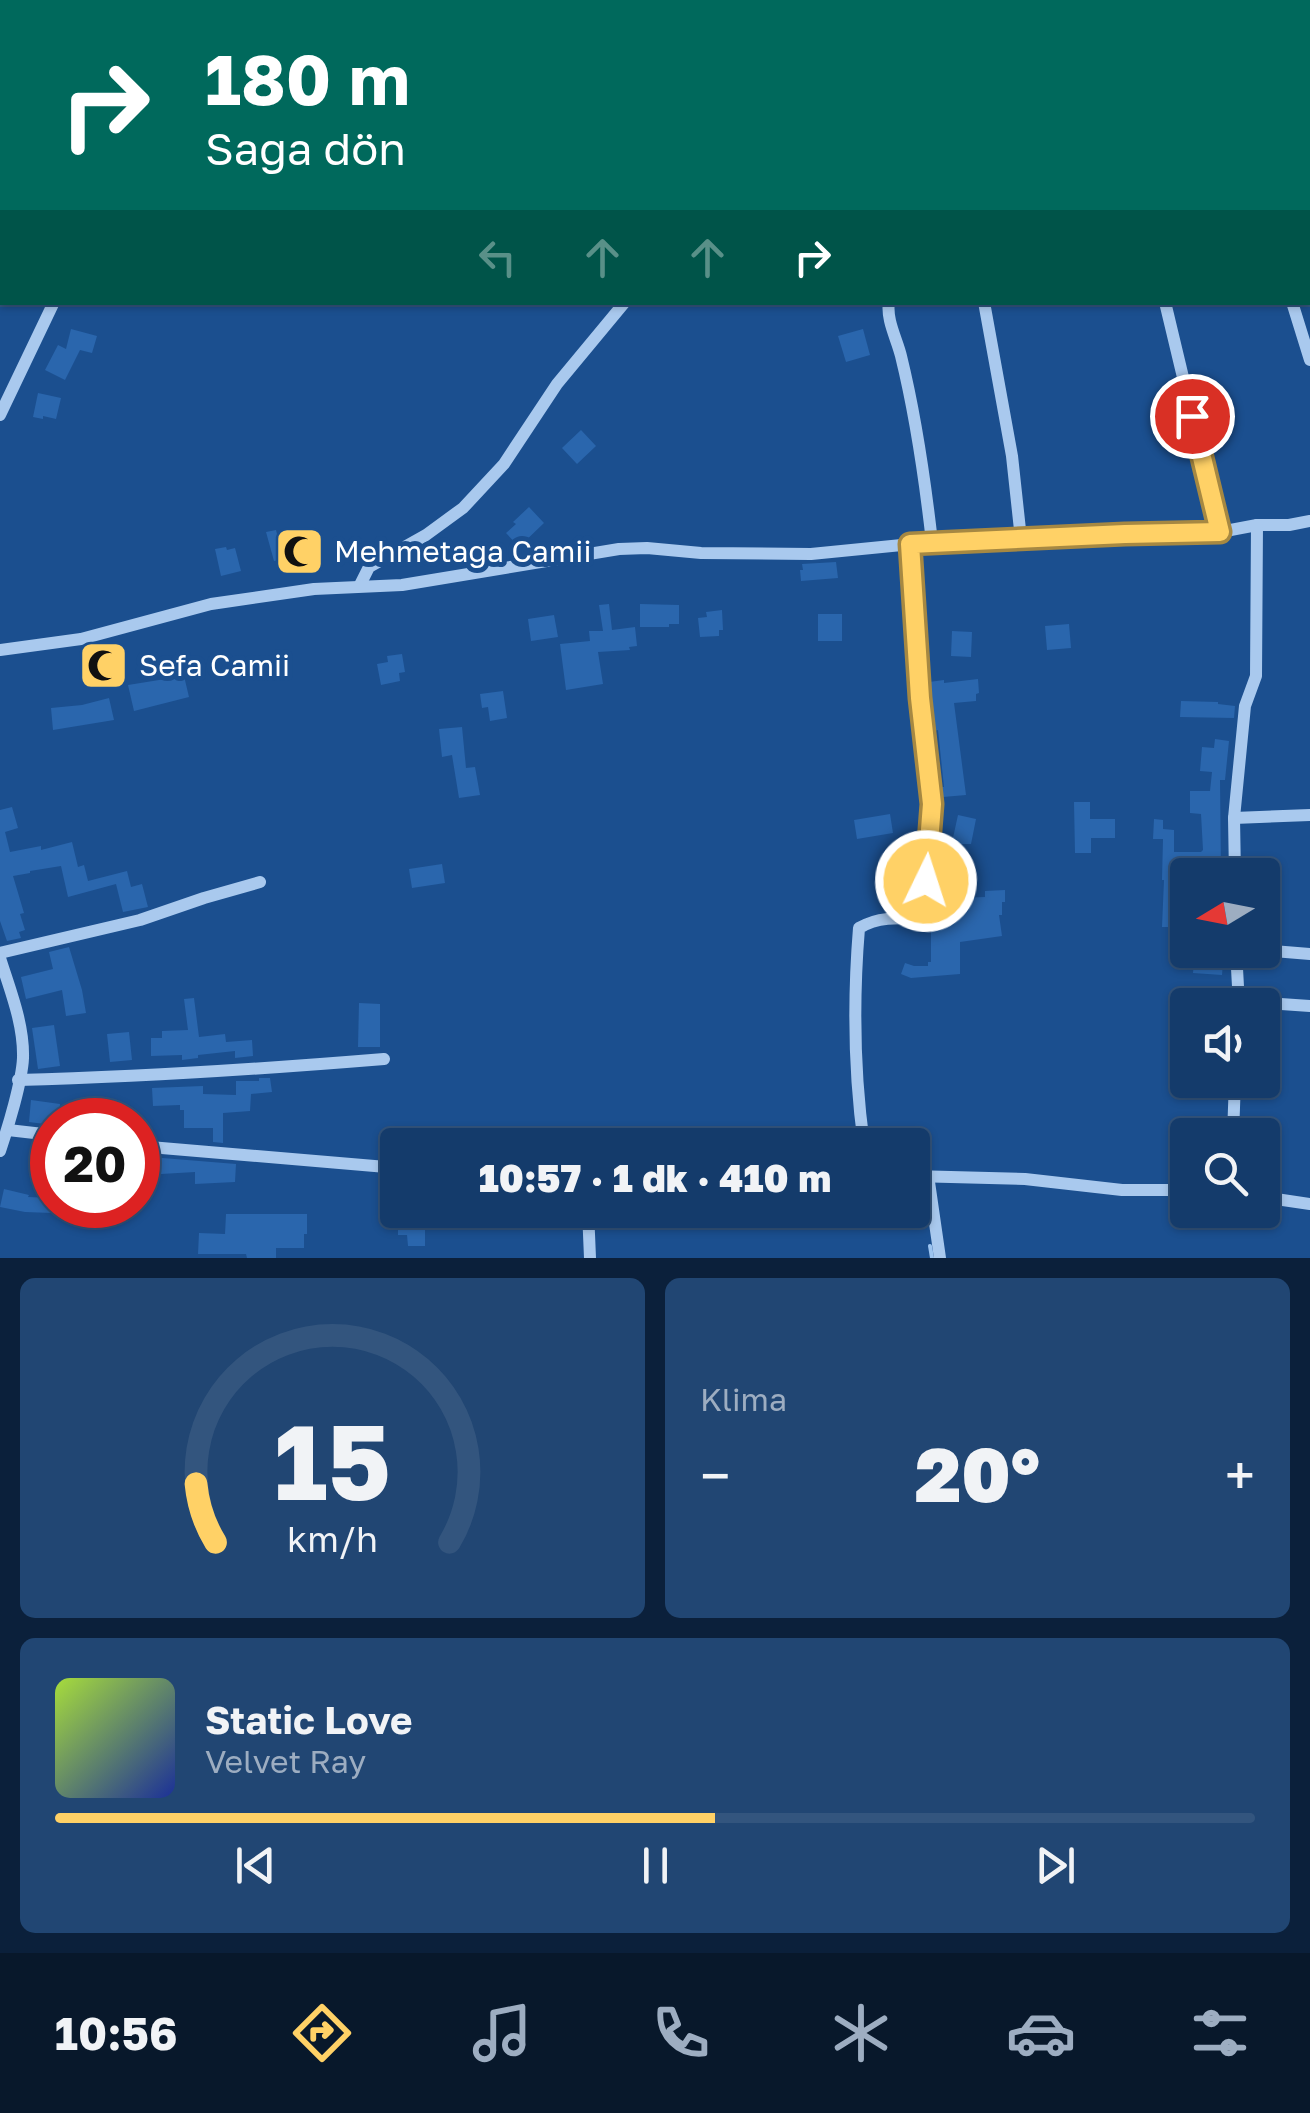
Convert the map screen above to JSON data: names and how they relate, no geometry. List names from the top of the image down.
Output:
{
  "places": {
    "mosque": ["Mehmetağa Camii", "Sefa Camii"]
  },
  "north": "left",
  "page": {
    "turn": ["180 m", "Sağa dön"],
    "limit": "20",
    "trip": "10:57 · 1 dk · 410 m",
    "tile": "Klima",
    "heat": ["−", "20°", "+"],
    "song": ["Static Love", "Velvet Ray"],
    "tabs": "10:56",
    "gauge": ["15", "km/h"]
  }
}
